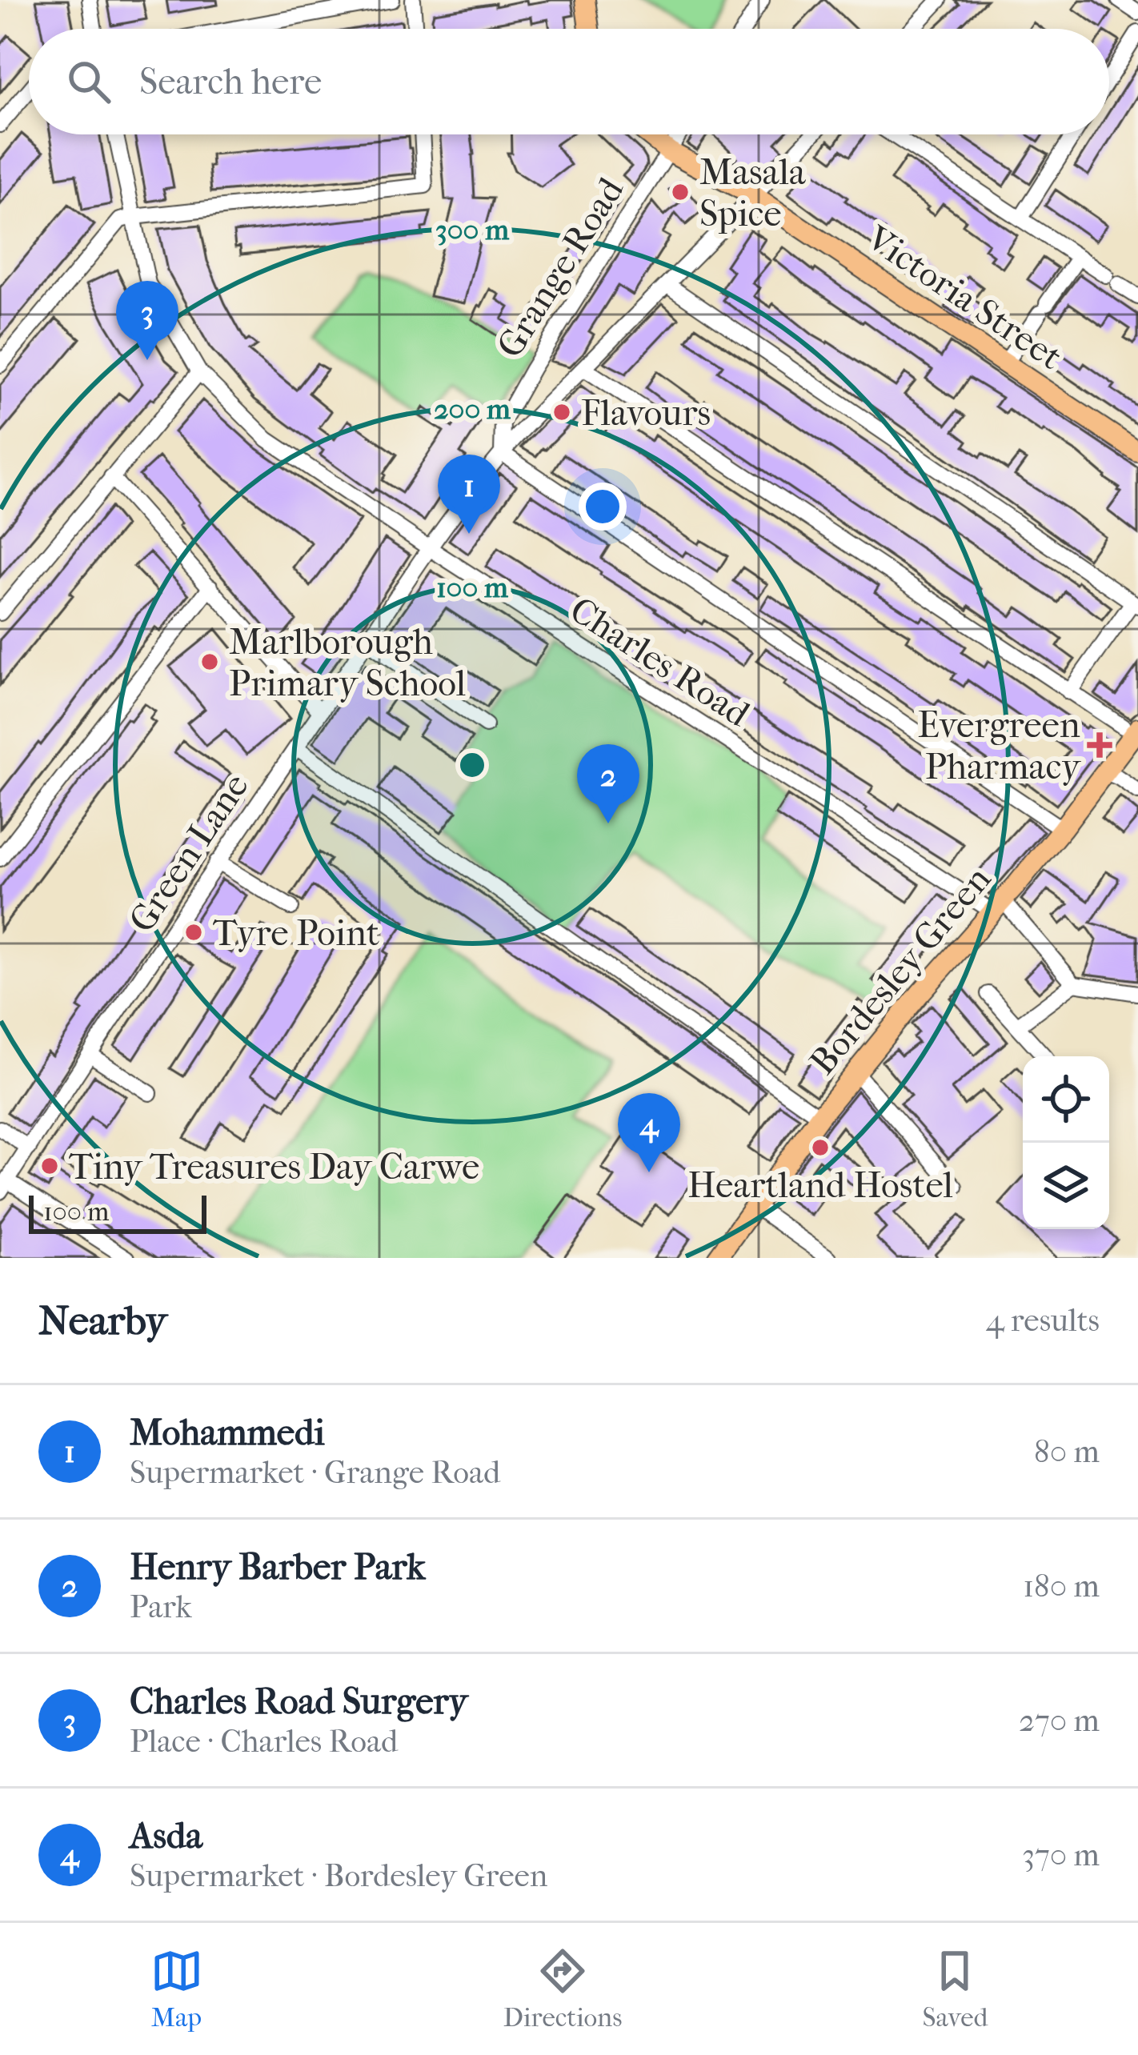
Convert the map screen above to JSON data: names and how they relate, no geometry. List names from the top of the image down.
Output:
{
  "streets": {
    "main road": ["Victoria Street", "Bordesley Green"],
    "street": ["Grange Road", "Charles Road", "Green Lane"]
  },
  "crossings": [
    ["Grange Road", "Victoria Street"],
    ["Grange Road", "Charles Road"],
    ["Grange Road", "Green Lane"],
    ["Charles Road", "Green Lane"],
    ["Charles Road", "Bordesley Green"]
  ],
  "places": {
    "other": [
      "Masala Spice",
      "Flavours",
      "Marlborough Primary School",
      "Tyre Point",
      "Heartland Hostel",
      "Tiny Treasures Day Carwe"
    ],
    "health": ["Evergreen Pharmacy"]
  },
  "scale_bar": "100 m",
  "page": {
    "search": "Search here",
    "pins": [
      "3",
      "1",
      "2",
      "4"
    ],
    "scale": "100 m",
    "heading": ["Nearby", "4 results"],
    "list": [
      {
        "mark": "1",
        "name": "Mohammedi",
        "note": "Supermarket · Grange Road",
        "value": "80 m"
      },
      {
        "mark": "2",
        "name": "Henry Barber Park",
        "note": "Park",
        "value": "180 m"
      },
      {
        "mark": "3",
        "name": "Charles Road Surgery",
        "note": "Place · Charles Road",
        "value": "270 m"
      },
      {
        "mark": "4",
        "name": "Asda",
        "note": "Supermarket · Bordesley Green",
        "value": "370 m"
      }
    ],
    "nav": ["Map", "Directions", "Saved"]
  },
  "rings": ["300 m", "200 m", "100 m"]
}
